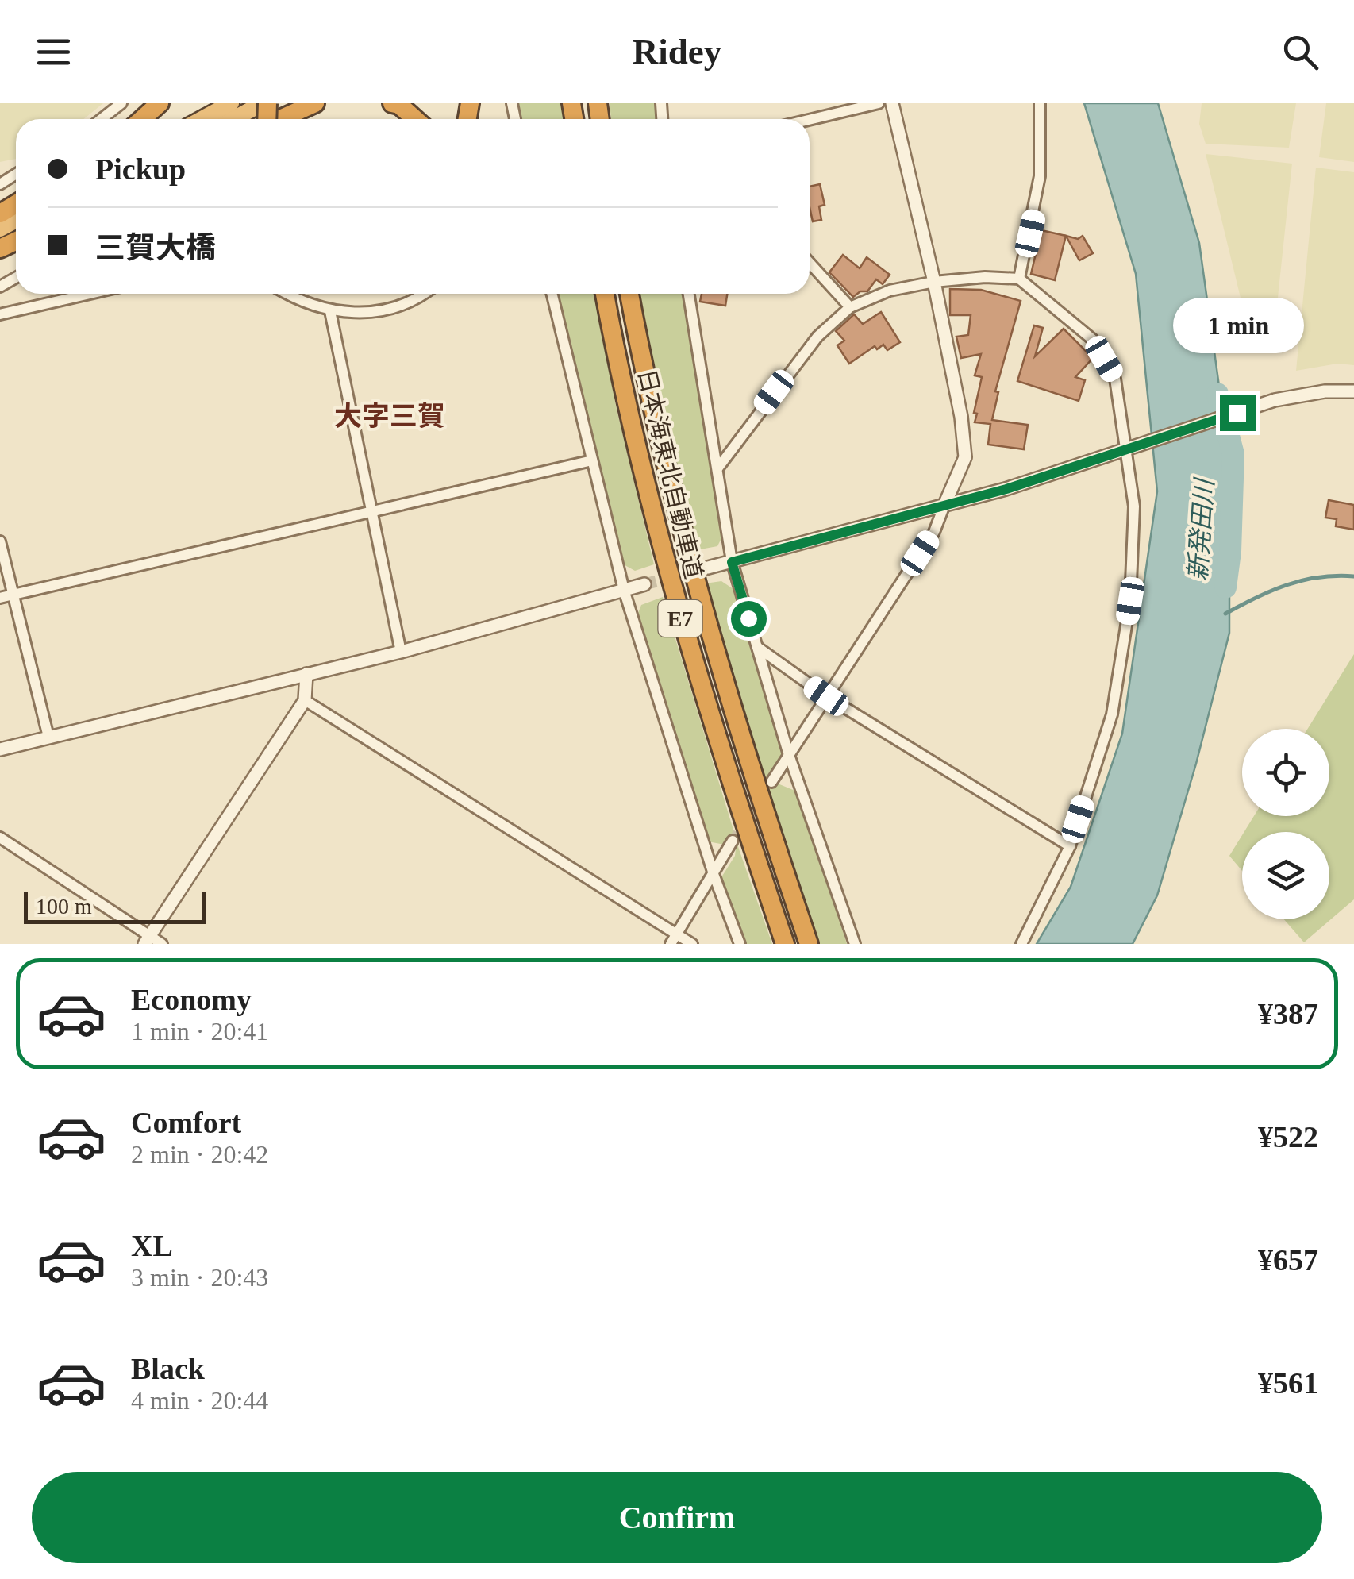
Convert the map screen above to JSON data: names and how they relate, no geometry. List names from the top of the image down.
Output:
{
  "streets": {
    "highway": ["日本海東北自動車道", "E7"]
  },
  "districts": ["大字三賀"],
  "water": ["新発田川"],
  "scale_bar": "100 m",
  "page": {
    "header": "Ridey",
    "banner": ["Pickup", "三賀大橋"],
    "bubble": "1 min",
    "scale": "100 m",
    "list": [
      {
        "name": "Economy",
        "note": "1 min · 20:41",
        "value": "¥387"
      },
      {
        "name": "Comfort",
        "note": "2 min · 20:42",
        "value": "¥522"
      },
      {
        "name": "XL",
        "note": "3 min · 20:43",
        "value": "¥657"
      },
      {
        "name": "Black",
        "note": "4 min · 20:44",
        "value": "¥561"
      }
    ],
    "buttons": "Confirm"
  }
}
